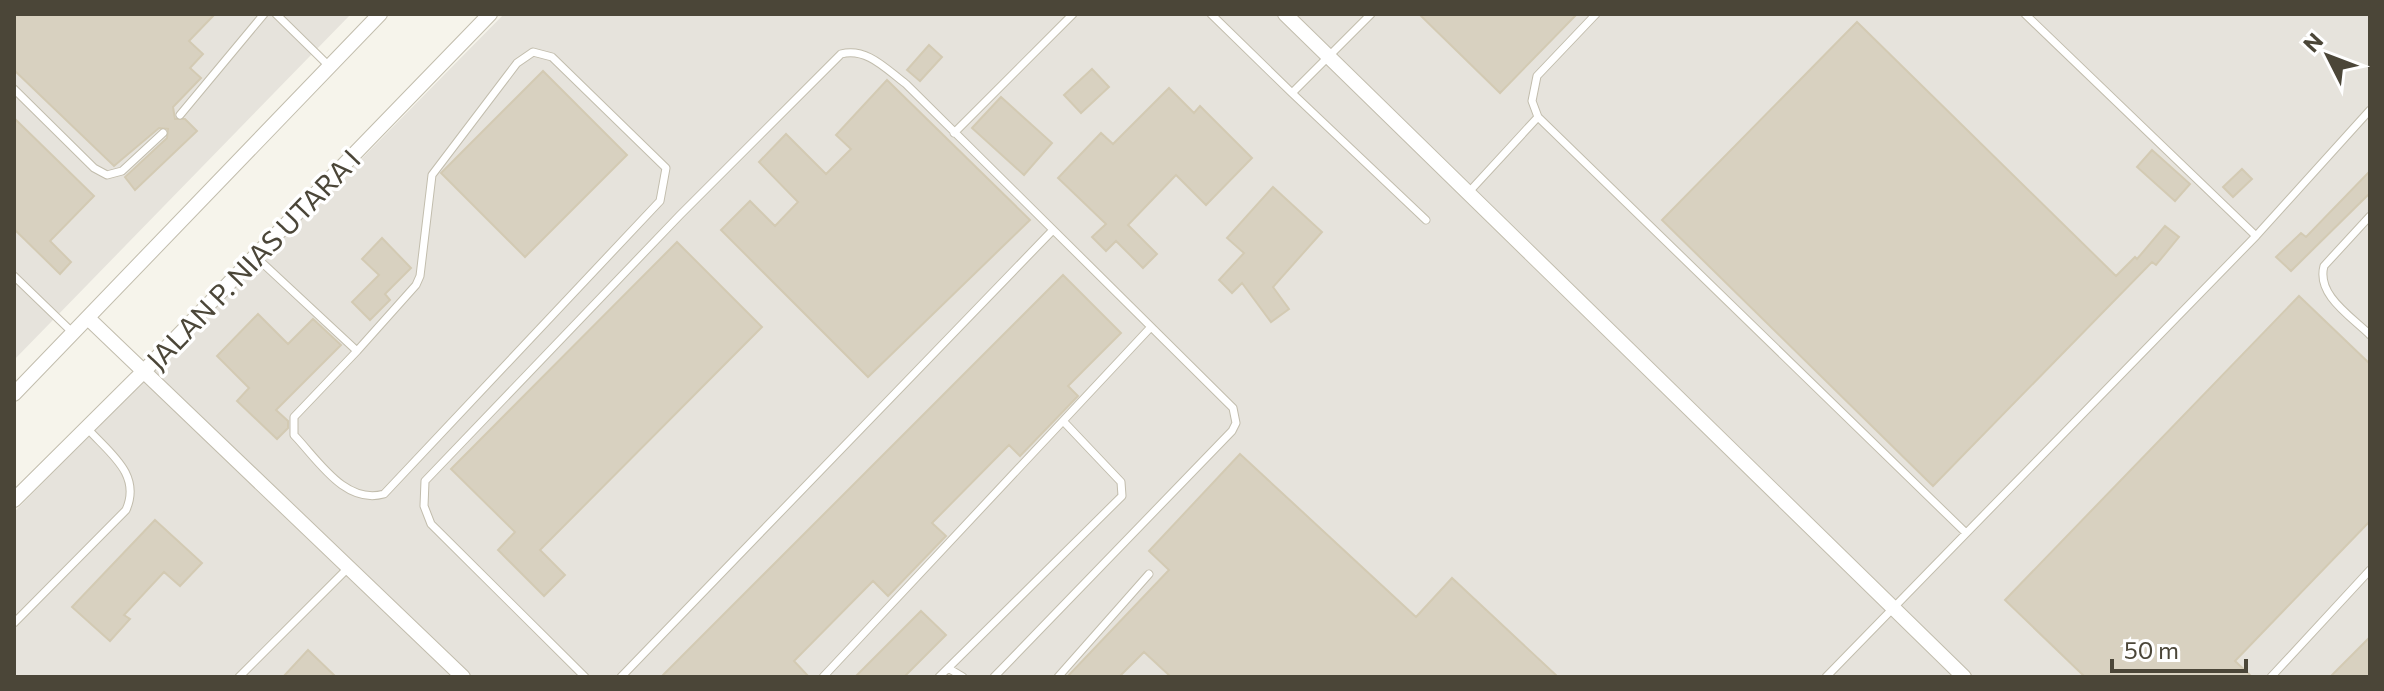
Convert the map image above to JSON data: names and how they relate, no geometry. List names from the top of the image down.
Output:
{
  "streets": {
    "street": ["JALAN P. NIAS UTARA I"]
  },
  "scale_bar": "50 m",
  "north": "top left"
}
